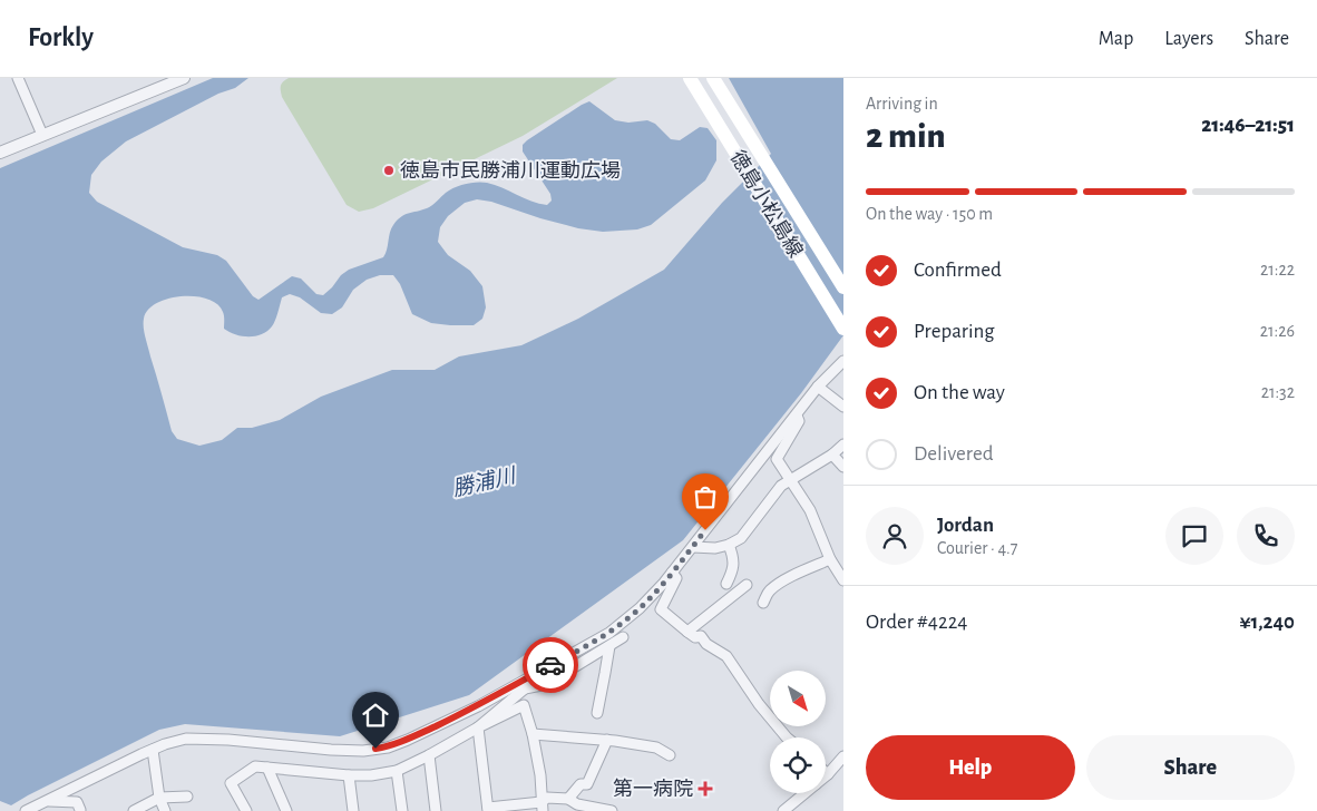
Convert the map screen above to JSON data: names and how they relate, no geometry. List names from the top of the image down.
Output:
{
  "streets": {
    "main road": ["徳島小松島線"]
  },
  "water": ["勝浦川"],
  "places": {
    "other": ["徳島市民勝浦川運動広場"],
    "health": ["第一病院"]
  },
  "north": "bottom right",
  "page": {
    "header": "Forkly",
    "nav": ["Map", "Layers", "Share"],
    "heading": ["2 min", "Arriving in", "21:46–21:51"],
    "panel": [
      "Jordan",
      "Courier · 4.7",
      "Order #4224",
      "¥1,240"
    ],
    "bar": "On the way · 150 m",
    "list": [
      ["Confirmed", "21:22"],
      ["Preparing", "21:26"],
      ["On the way", "21:32"],
      "Delivered"
    ],
    "buttons": ["Help", "Share"]
  }
}
